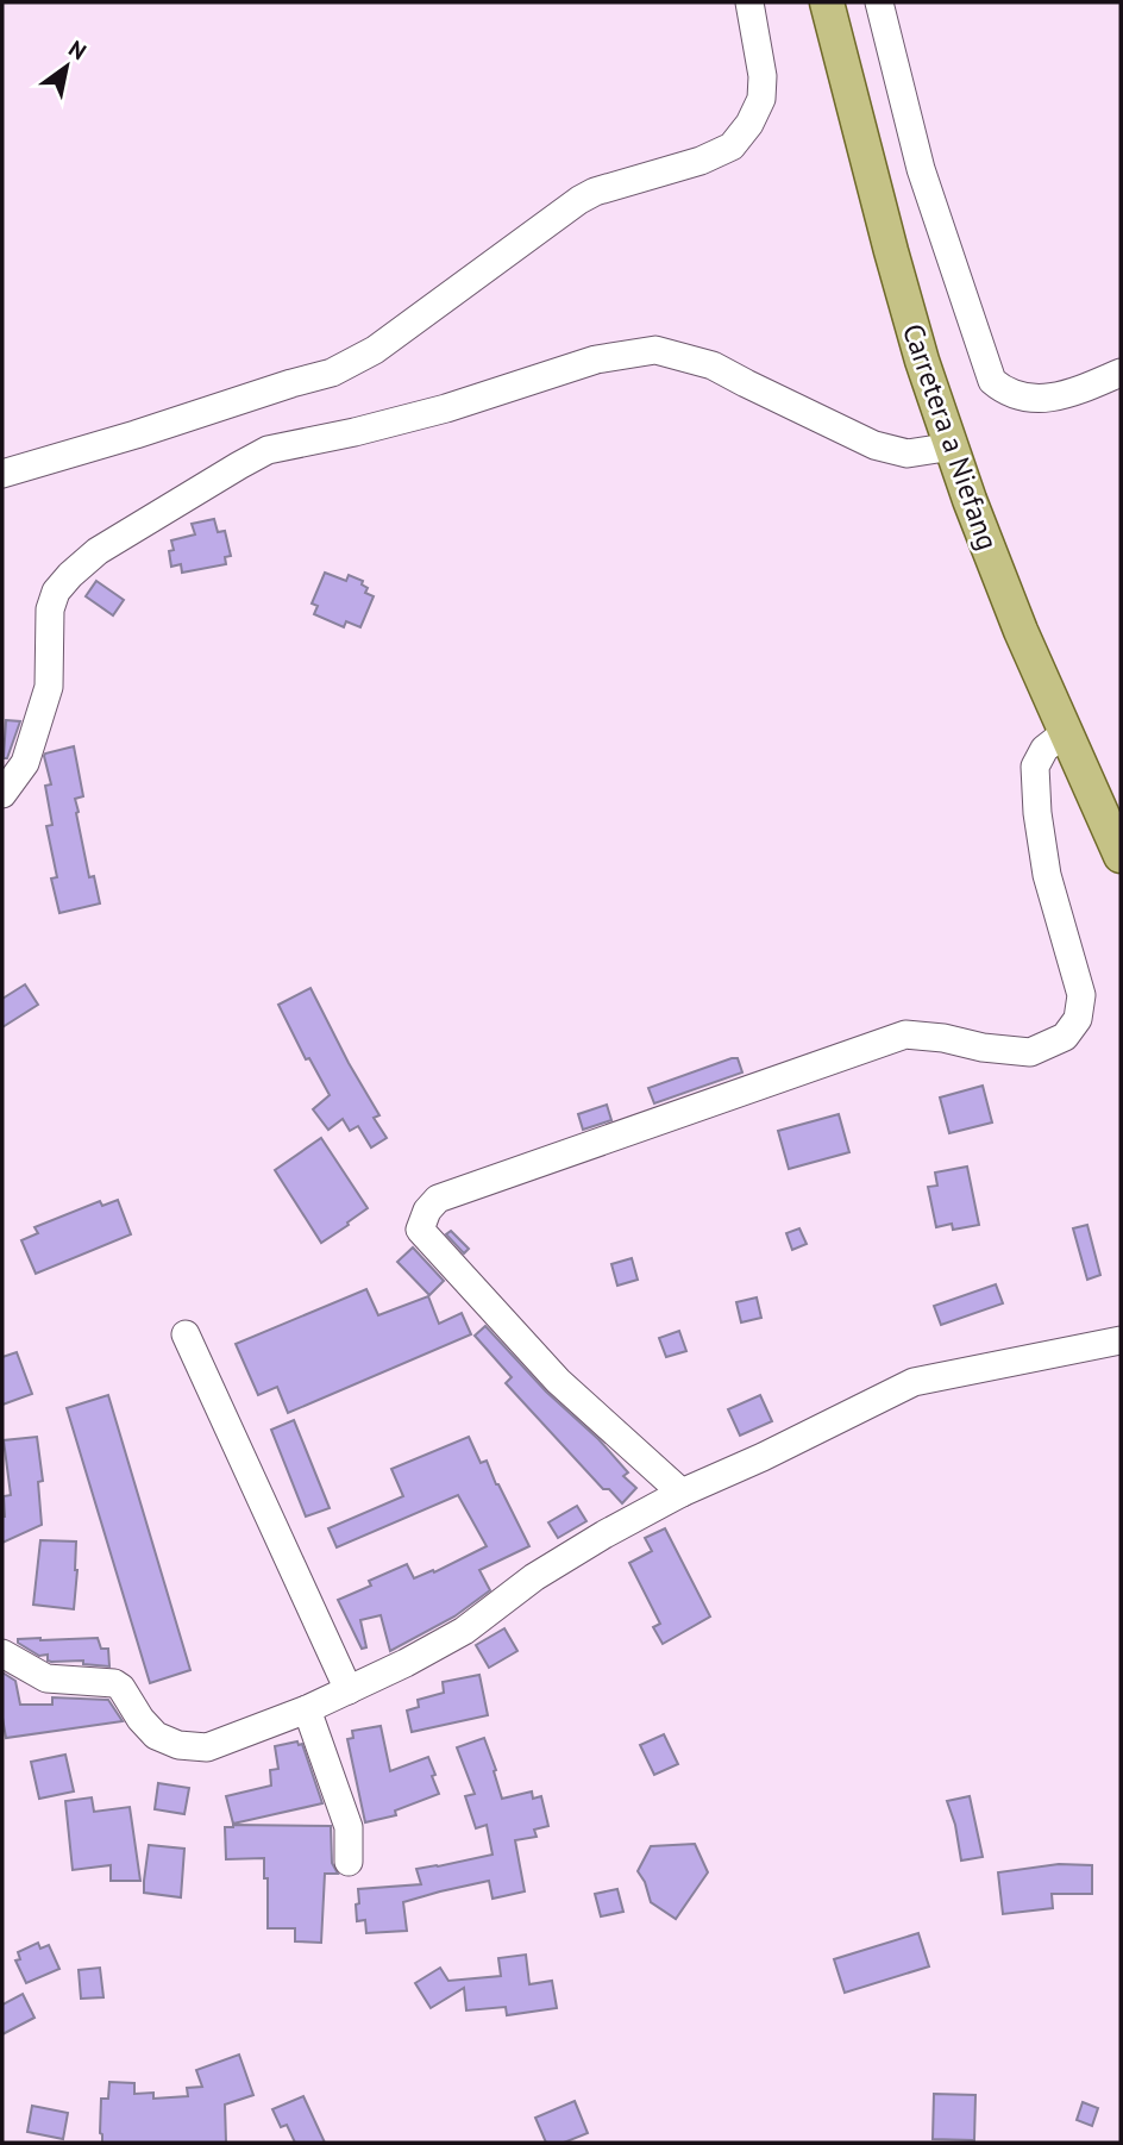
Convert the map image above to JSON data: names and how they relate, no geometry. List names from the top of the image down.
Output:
{
  "streets": {
    "main road": ["Carretera a Niefang"]
  },
  "north": "top right"
}
